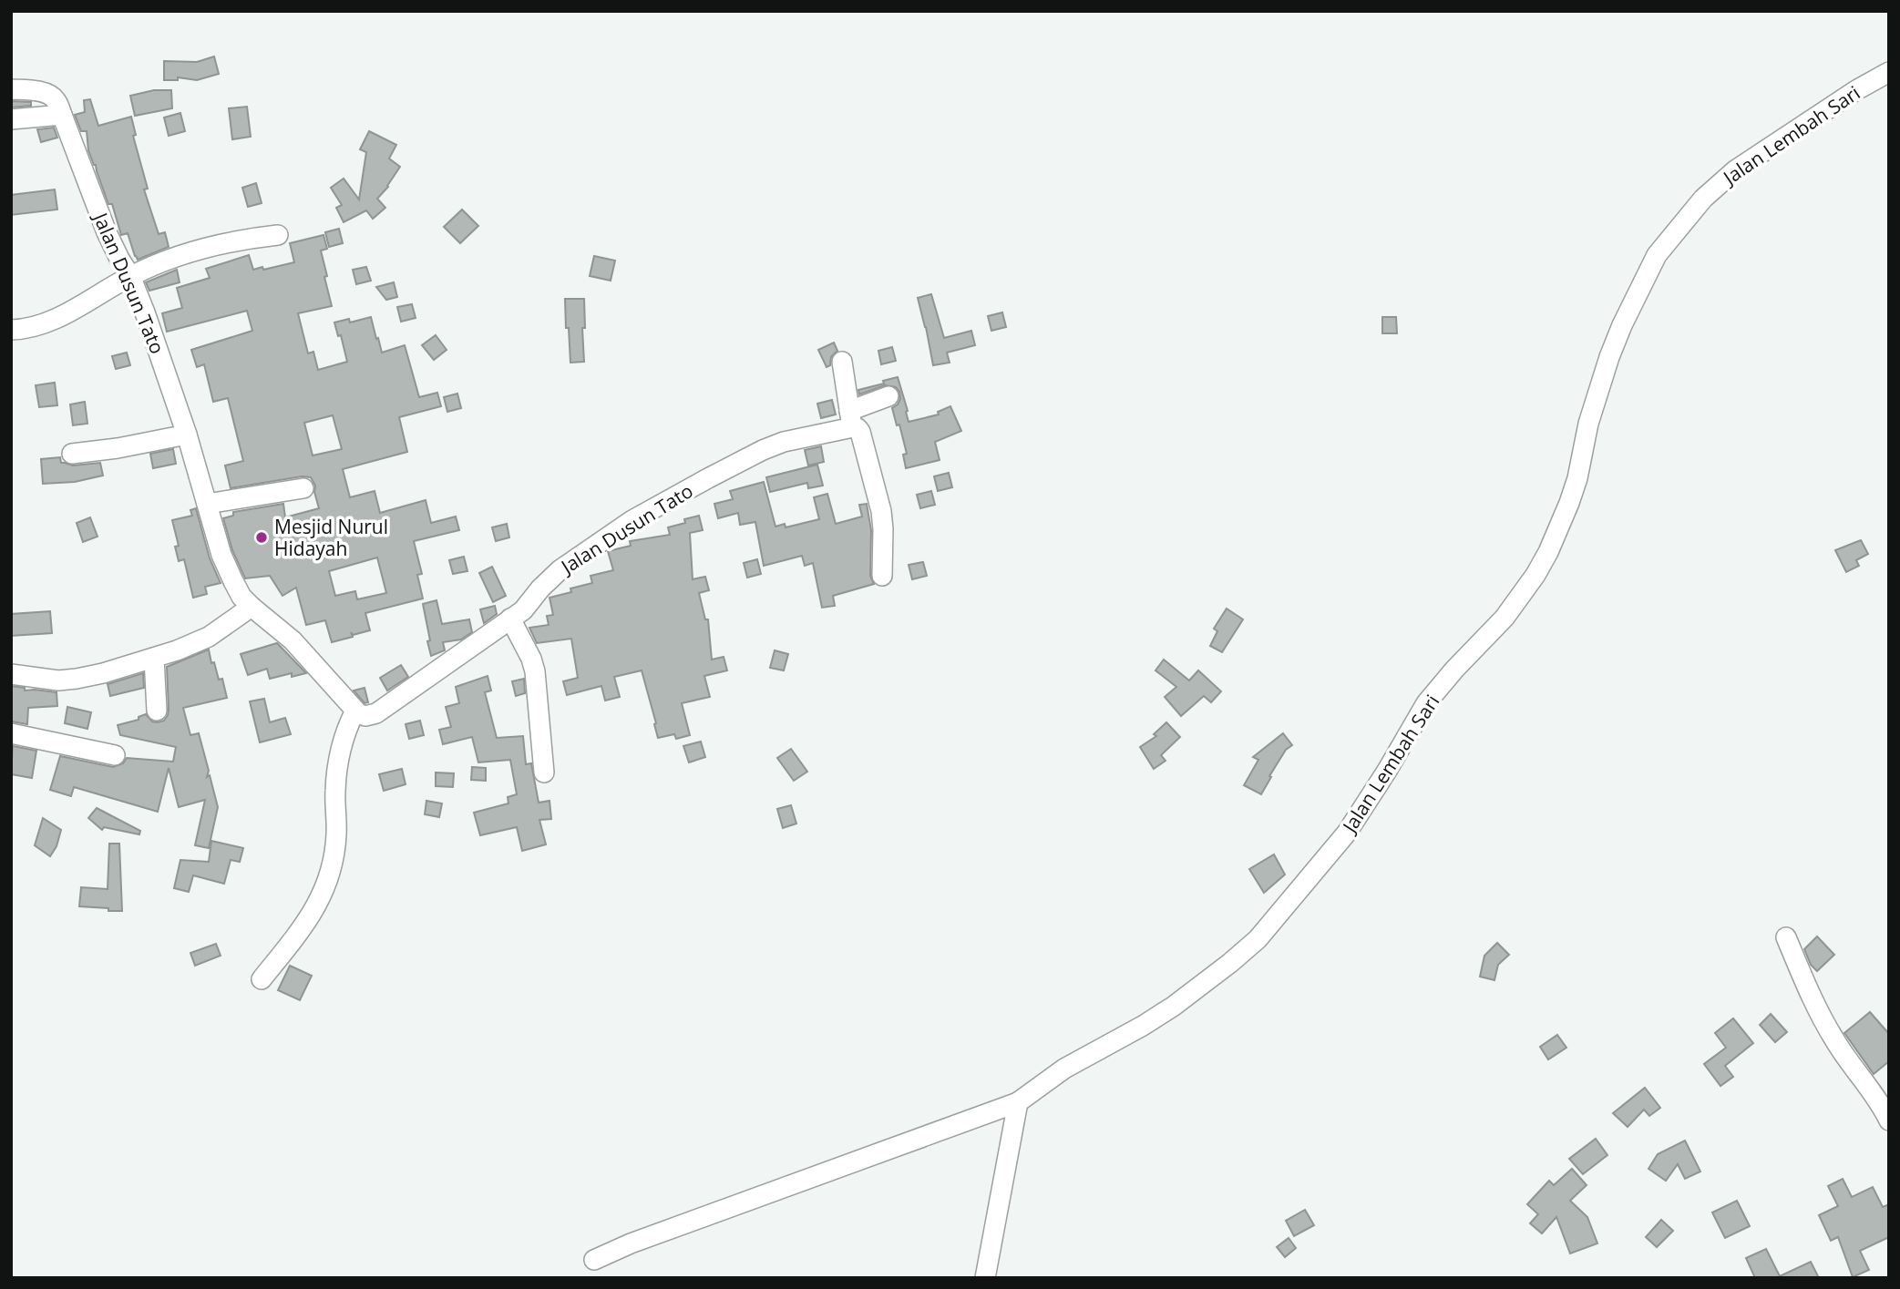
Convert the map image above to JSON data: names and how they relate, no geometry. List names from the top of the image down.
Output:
{
  "streets": {
    "street": ["Jalan Lembah Sari", "Jalan Dusun Tato"]
  },
  "places": ["Mesjid Nurul Hidayah"]
}
